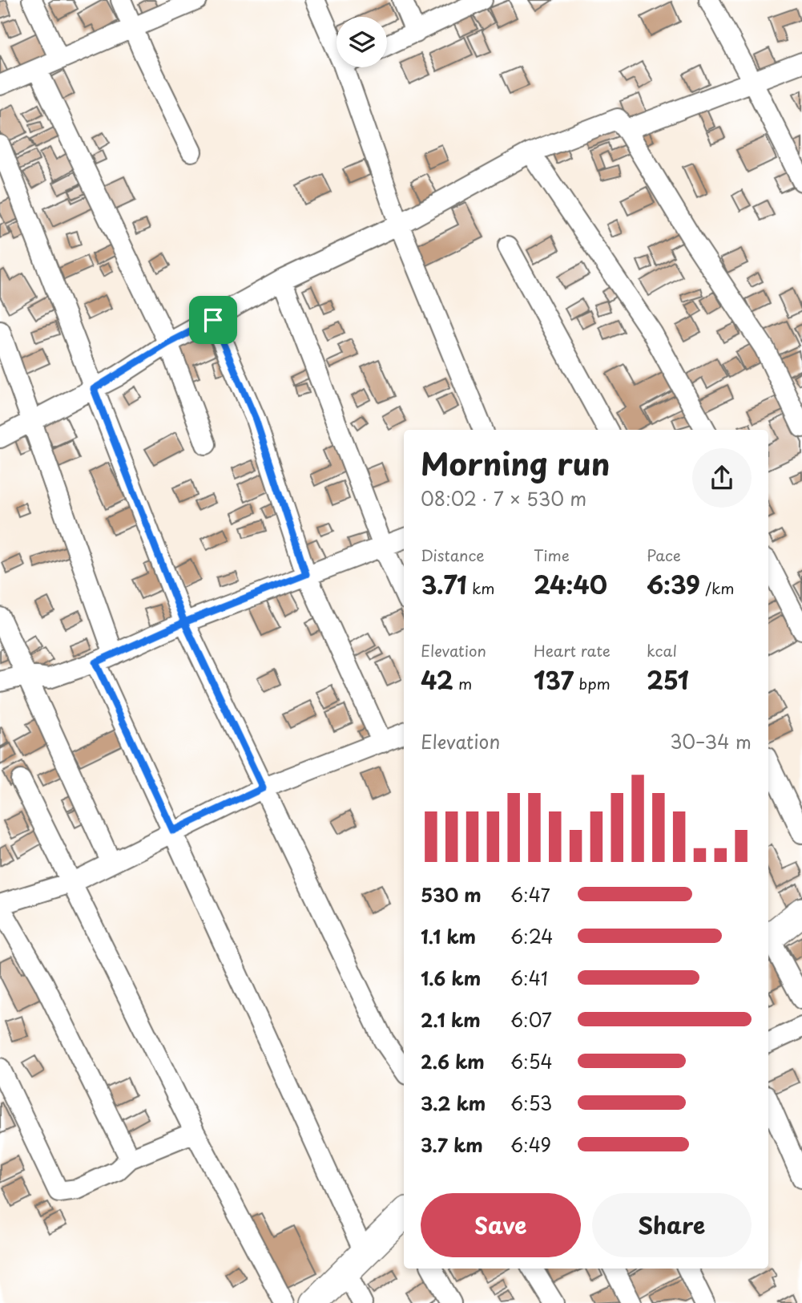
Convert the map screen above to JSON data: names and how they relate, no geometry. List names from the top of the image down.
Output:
{
  "page": {
    "heading": ["Morning run", "08:02 · 7 × 530 m"],
    "stats": [
      ["Distance", "3.71 km"],
      ["Time", "24:40"],
      ["Pace", "6:39 /km"],
      ["Elevation", "42 m"],
      ["Heart rate", "137 bpm"],
      ["kcal", "251"]
    ],
    "chart": ["Elevation", "30–34 m"],
    "list": [
      {
        "name": "530 m",
        "note": "6:47"
      },
      {
        "name": "1.1 km",
        "note": "6:24"
      },
      {
        "name": "1.6 km",
        "note": "6:41"
      },
      {
        "name": "2.1 km",
        "note": "6:07"
      },
      {
        "name": "2.6 km",
        "note": "6:54"
      },
      {
        "name": "3.2 km",
        "note": "6:53"
      },
      {
        "name": "3.7 km",
        "note": "6:49"
      }
    ],
    "buttons": ["Save", "Share"]
  }
}
